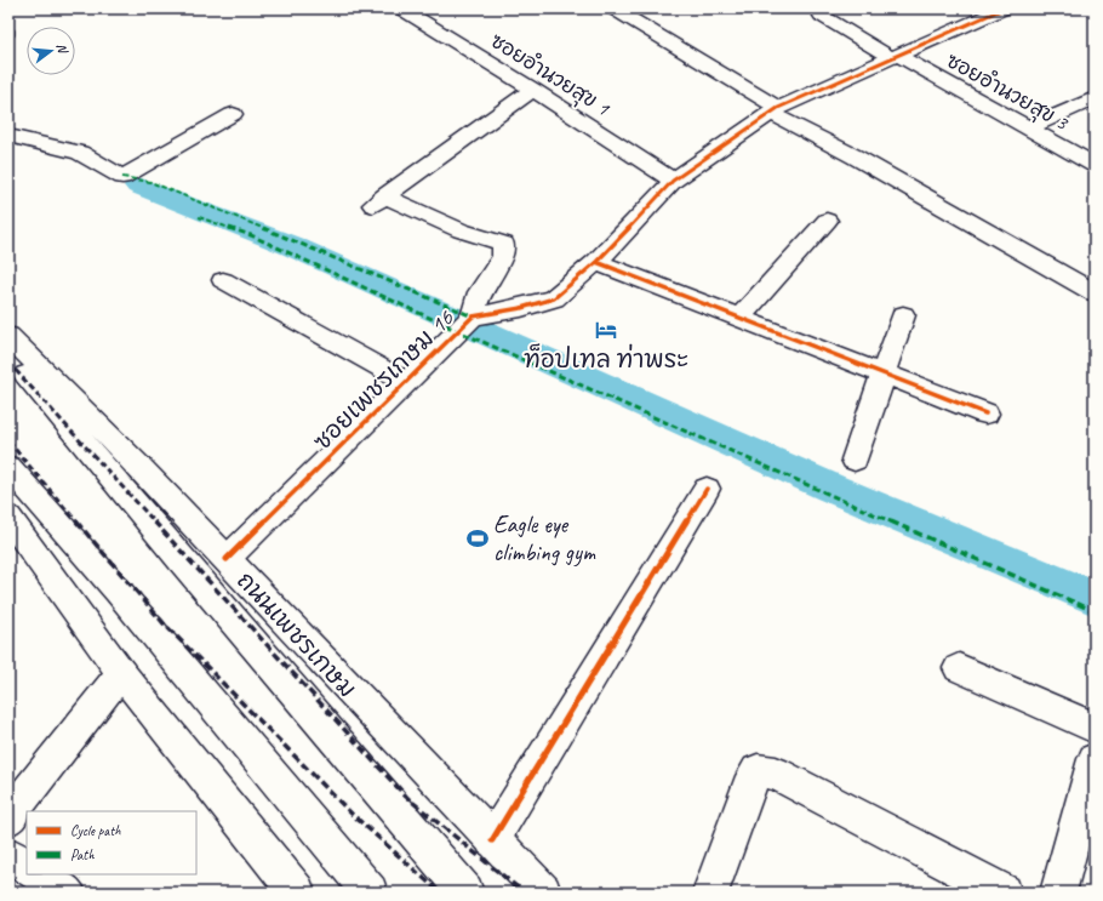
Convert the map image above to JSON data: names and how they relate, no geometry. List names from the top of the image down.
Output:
{
  "streets": {
    "street": [
      "ซอยอำนวยสุข 1",
      "ซอยอำนวยสุข 3",
      "ซอยเพชรเกษม 16",
      "ถนนเพชรเกษม"
    ]
  },
  "crossings": [
    ["ซอยอำนวยสุข 1", "ซอยเพชรเกษม 16"],
    ["ซอยอำนวยสุข 3", "ซอยเพชรเกษม 16"],
    ["ซอยเพชรเกษม 16", "ถนนเพชรเกษม"]
  ],
  "places": {
    "hotel": ["ท็อปเทล ท่าพระ"],
    "sports": ["Eagle eye climbing gym"]
  },
  "legend": ["Cycle path", "Path"],
  "north": "right"
}
